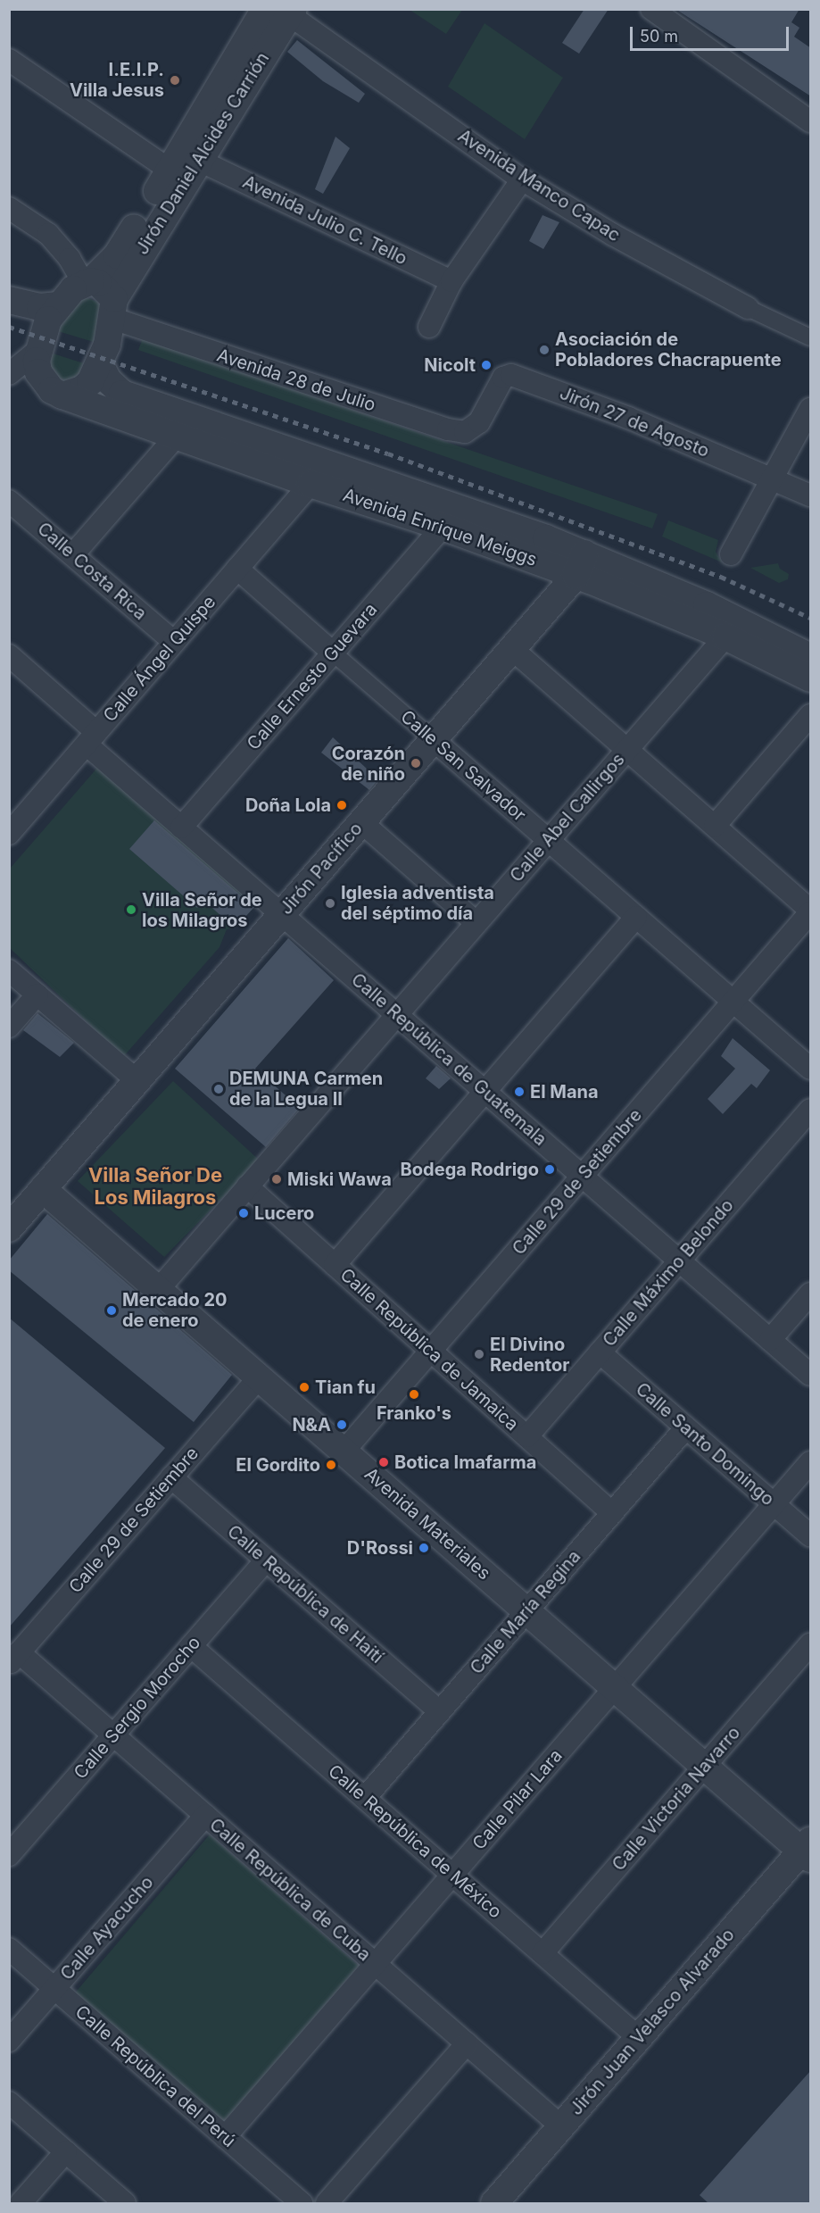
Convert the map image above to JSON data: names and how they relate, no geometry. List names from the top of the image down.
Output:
{
  "streets": {
    "street": [
      "Jirón Daniel Alcides Carrión",
      "Avenida Manco Capac",
      "Avenida Julio C. Tello",
      "Avenida 28 de Julio",
      "Jirón 27 de Agosto",
      "Avenida Enrique Meiggs",
      "Calle Costa Rica",
      "Calle Ángel Quispe",
      "Calle Ernesto Guevara",
      "Calle San Salvador",
      "Calle Abel Callirgos",
      "Jirón Pacífico",
      "Calle República de Guatemala",
      "Calle 29 de Setiembre",
      "Calle Máximo Belondo",
      "Calle República de Jamaica",
      "Calle Santo Domingo",
      "Avenida Materiales",
      "Calle República de Haití",
      "Calle María Regina",
      "Calle Sergio Morocho",
      "Calle Victoria Navarro",
      "Calle Pilar Lara",
      "Calle República de México",
      "Calle República de Cuba",
      "Calle Ayacucho",
      "Jirón Juan Velasco Alvarado",
      "Calle República del Perú"
    ]
  },
  "crossings": [
    ["Jirón Daniel Alcides Carrión", "Avenida Manco Capac"],
    ["Jirón Daniel Alcides Carrión", "Avenida Julio C. Tello"],
    ["Jirón Daniel Alcides Carrión", "Avenida 28 de Julio"],
    ["Jirón Daniel Alcides Carrión", "Avenida Enrique Meiggs"],
    ["Avenida 28 de Julio", "Jirón 27 de Agosto"],
    ["Avenida Enrique Meiggs", "Calle Ángel Quispe"],
    ["Avenida Enrique Meiggs", "Calle Ernesto Guevara"],
    ["Avenida Enrique Meiggs", "Calle Abel Callirgos"],
    ["Avenida Enrique Meiggs", "Jirón Pacífico"],
    ["Calle Costa Rica", "Calle Ángel Quispe"],
    ["Calle Ángel Quispe", "Calle San Salvador"],
    ["Calle Ángel Quispe", "Calle República de Guatemala"],
    ["Calle Ernesto Guevara", "Calle San Salvador"],
    ["Calle Ernesto Guevara", "Calle República de Guatemala"],
    ["Calle San Salvador", "Calle Abel Callirgos"],
    ["Calle San Salvador", "Jirón Pacífico"],
    ["Calle San Salvador", "Calle 29 de Setiembre"],
    ["Calle Abel Callirgos", "Calle República de Guatemala"],
    ["Calle Abel Callirgos", "Calle República de Jamaica"],
    ["Calle Abel Callirgos", "Avenida Materiales"],
    ["Jirón Pacífico", "Calle República de Guatemala"],
    ["Jirón Pacífico", "Avenida Materiales"],
    ["Calle República de Guatemala", "Calle 29 de Setiembre"],
    ["Calle República de Guatemala", "Calle Máximo Belondo"],
    ["Calle 29 de Setiembre", "Calle República de Jamaica"],
    ["Calle 29 de Setiembre", "Avenida Materiales"],
    ["Calle 29 de Setiembre", "Calle República de Haití"],
    ["Calle 29 de Setiembre", "Calle República de Cuba"],
    ["Calle Máximo Belondo", "Calle República de Jamaica"],
    ["Calle Máximo Belondo", "Calle Santo Domingo"],
    ["Calle República de Jamaica", "Calle María Regina"],
    ["Calle Santo Domingo", "Calle María Regina"],
    ["Calle Santo Domingo", "Calle Pilar Lara"],
    ["Avenida Materiales", "Calle María Regina"],
    ["Avenida Materiales", "Calle Victoria Navarro"],
    ["Avenida Materiales", "Calle Pilar Lara"],
    ["Avenida Materiales", "Jirón Juan Velasco Alvarado"],
    ["Calle República de Haití", "Calle María Regina"],
    ["Calle República de Haití", "Calle Sergio Morocho"],
    ["Calle María Regina", "Calle República de México"],
    ["Calle Sergio Morocho", "Calle República de México"],
    ["Calle Sergio Morocho", "Calle República de Cuba"],
    ["Calle Victoria Navarro", "Calle República de México"],
    ["Calle Pilar Lara", "Calle República de México"],
    ["Calle Pilar Lara", "Calle República de Cuba"],
    ["Calle Pilar Lara", "Calle República del Perú"],
    ["Calle República de México", "Jirón Juan Velasco Alvarado"],
    ["Calle República de Cuba", "Calle Ayacucho"],
    ["Calle República de Cuba", "Jirón Juan Velasco Alvarado"],
    ["Calle Ayacucho", "Calle República del Perú"]
  ],
  "districts": ["Villa Señor De Los Milagros"],
  "places": [
    "I.E.I.P. Villa Jesus",
    "Asociación de Pobladores Chacrapuente",
    "Nicolt",
    "Corazón de niño",
    "Doña Lola",
    "Iglesia adventista del séptimo día",
    "Villa Señor de los Milagros",
    "DEMUNA Carmen de la Legua II",
    "El Mana",
    "Bodega Rodrigo",
    "Miski Wawa",
    "Lucero",
    "Mercado 20 de enero",
    "El Divino Redentor",
    "Tian fu",
    "Franko's",
    "N&A",
    "Botica Imafarma",
    "El Gordito",
    "D'Rossi"
  ],
  "scale_bar": "50 m"
}
